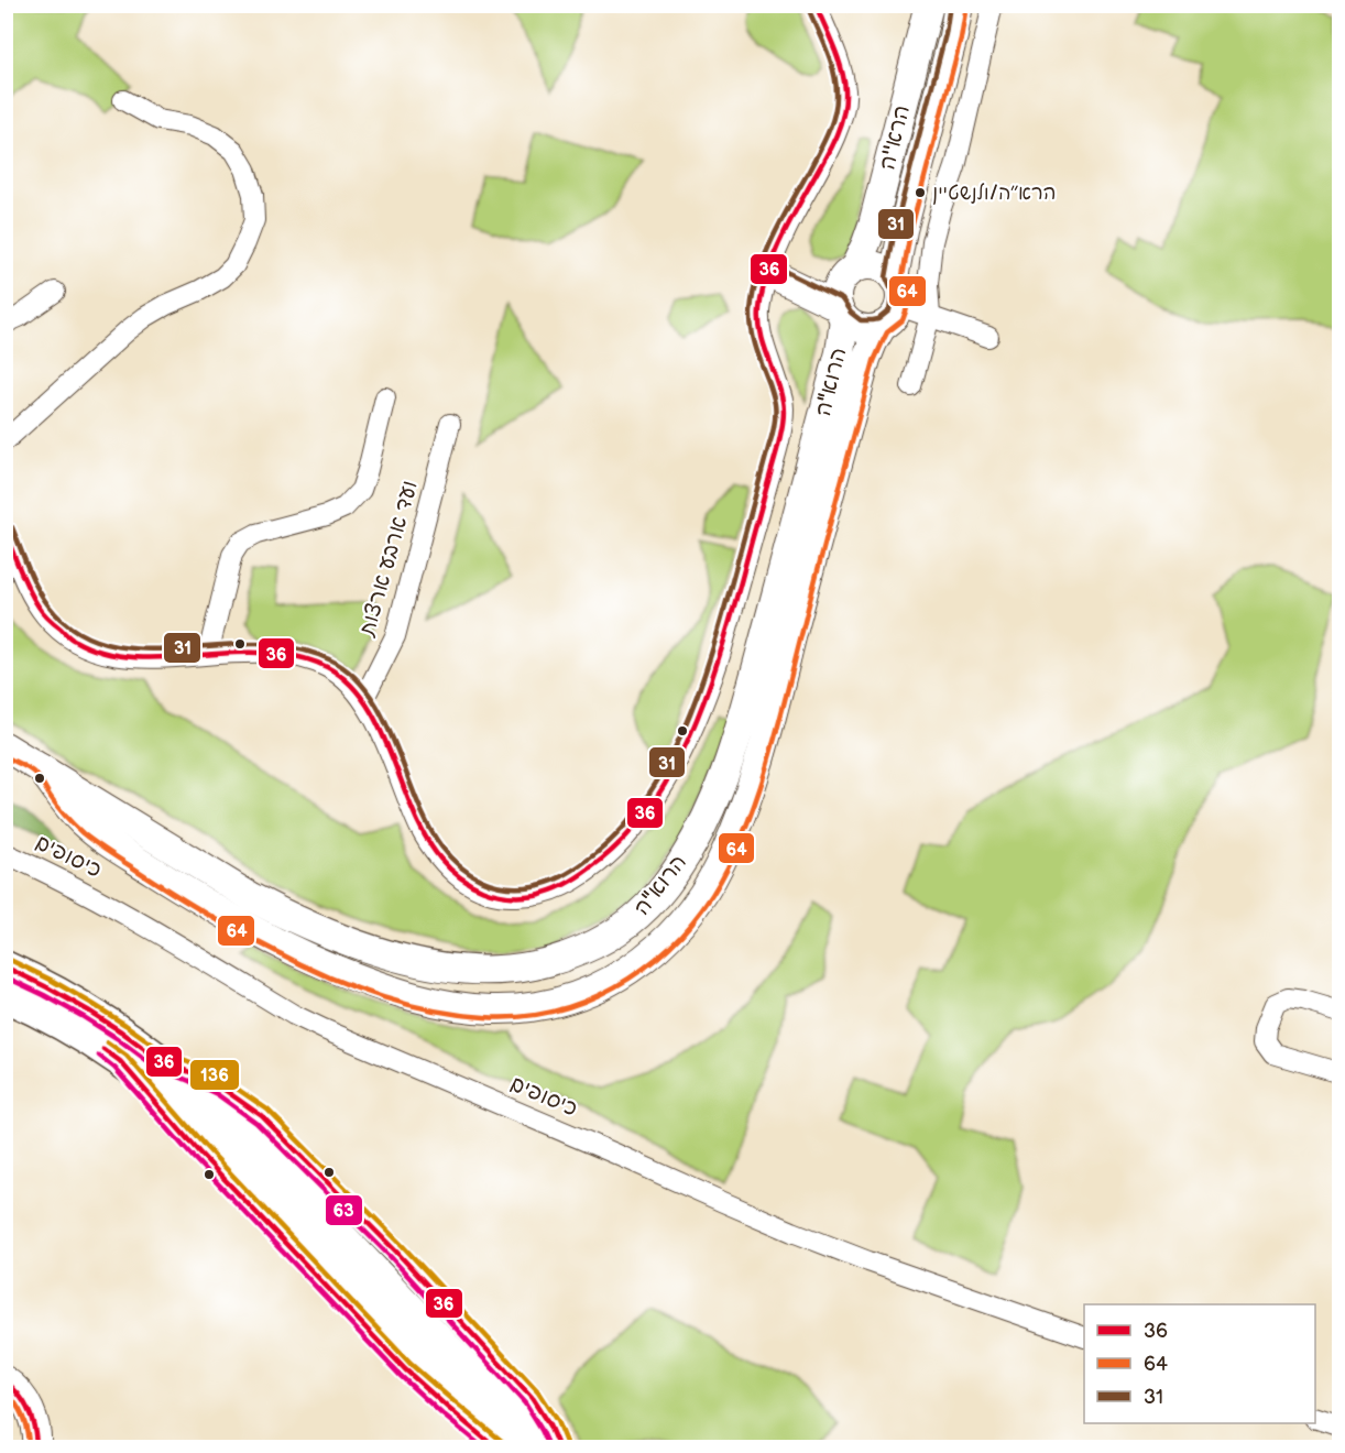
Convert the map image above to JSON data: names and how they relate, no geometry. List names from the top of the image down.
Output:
{
  "streets": {
    "street": [
      "הרא''ה",
      "הרוא\"ה",
      "ועד ארבע ארצות",
      "כיסופים"
    ]
  },
  "crossings": [
    ["הרא''ה", "הרוא\"ה"]
  ],
  "places": ["הרא״ה/ולנשטיין"],
  "lines": [
    "transit line 36",
    "transit line 31",
    "transit line 64",
    "transit line 136",
    "transit line 63"
  ],
  "legend": ["36", "64", "31"]
}
